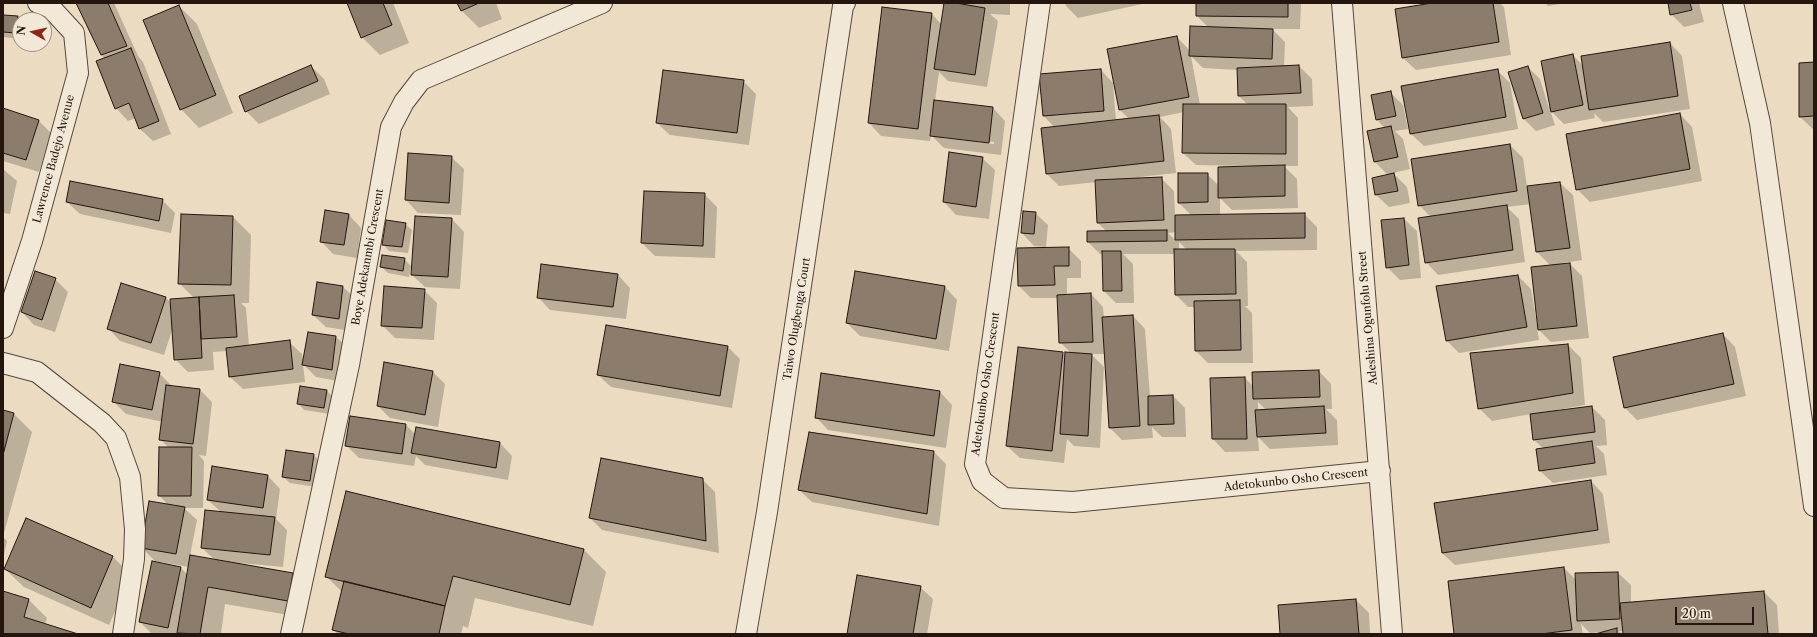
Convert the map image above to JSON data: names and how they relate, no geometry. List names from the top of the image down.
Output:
{
  "streets": {
    "street": [
      "Lawrence Badejo Avenue",
      "Boye Adekanmbi Crescent",
      "Adeshina Ogunfolu Street",
      "Taiwo Olugbenga Court",
      "Adetokunbo Osho Crescent"
    ]
  },
  "crossings": [
    ["Adeshina Ogunfolu Street", "Adetokunbo Osho Crescent"]
  ],
  "scale_bar": "20 m",
  "north": "left"
}
